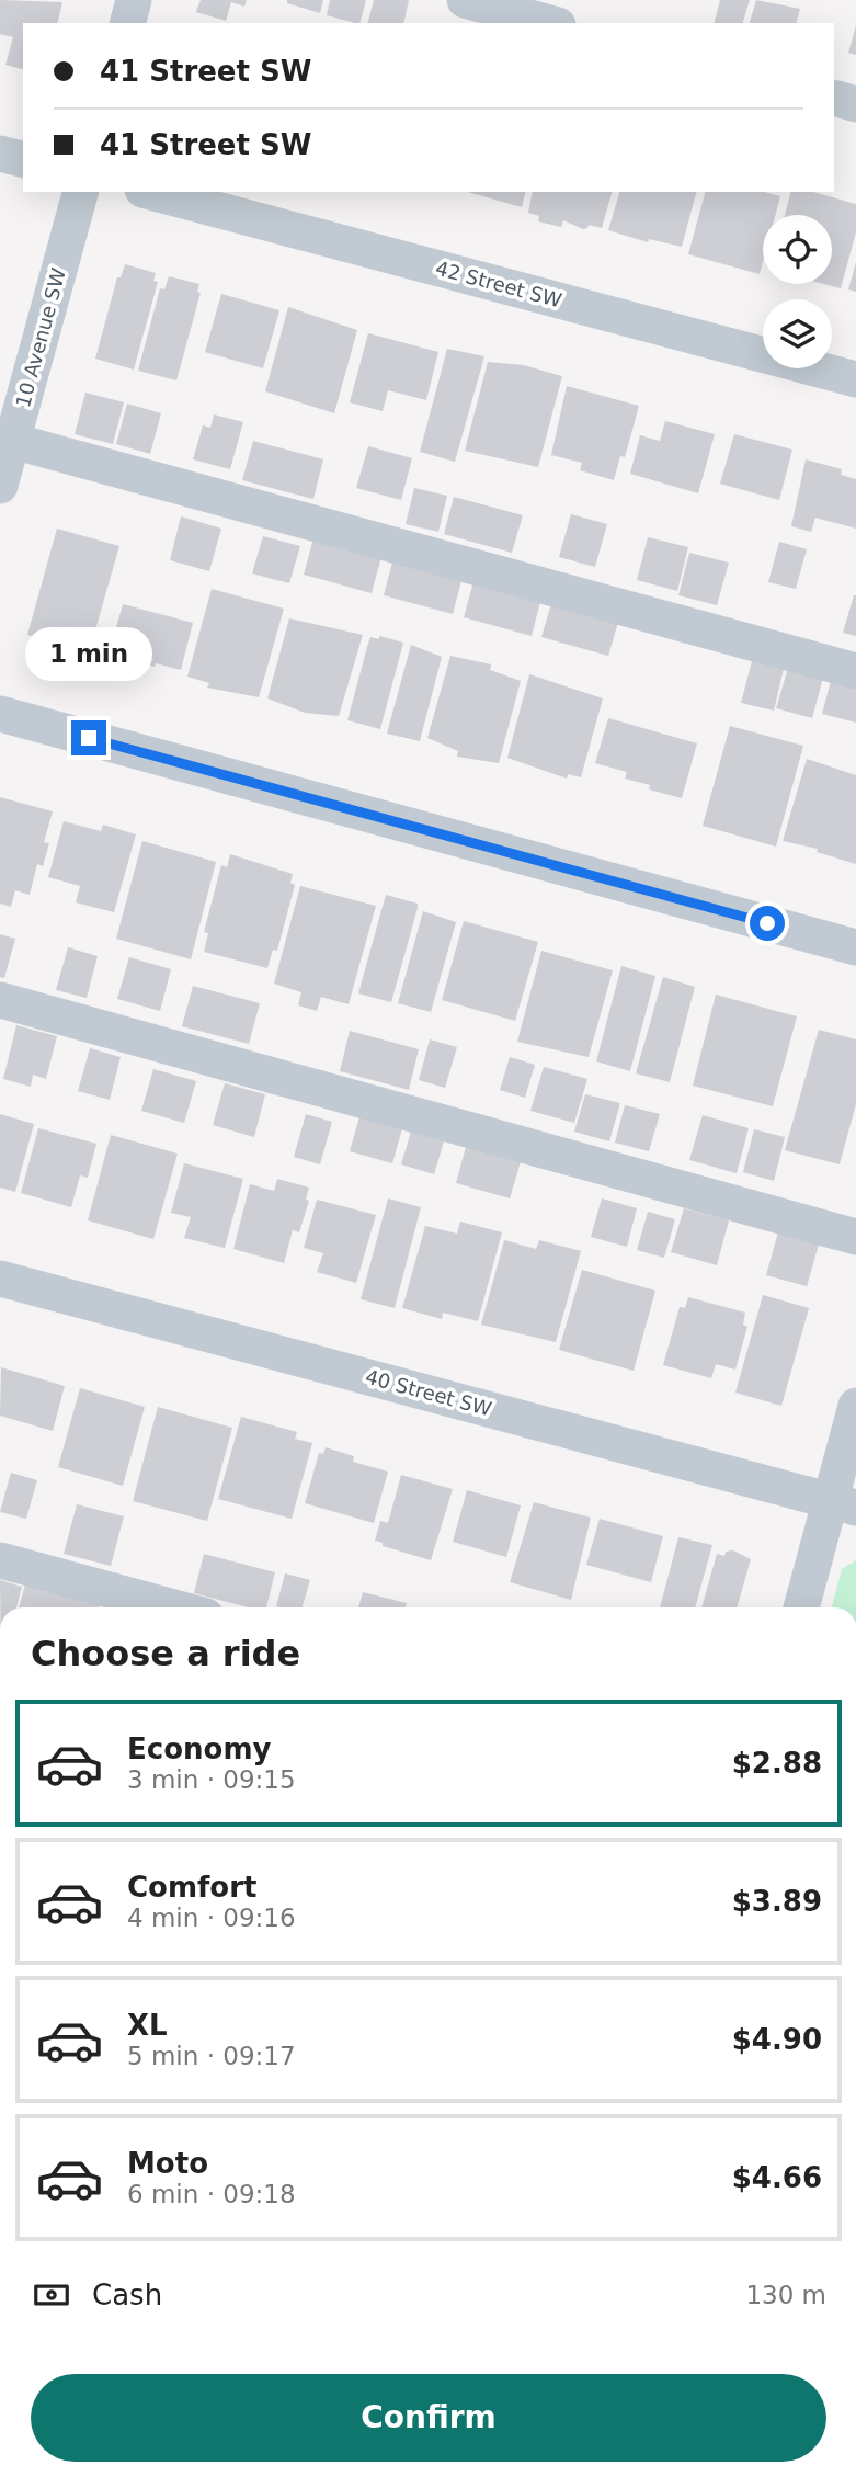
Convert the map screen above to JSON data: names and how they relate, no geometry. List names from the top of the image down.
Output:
{
  "streets": {
    "street": ["42 Street SW", "10 Avenue SW", "40 Street SW"]
  },
  "page": {
    "banner": ["41 Street SW", "41 Street SW"],
    "bubble": "1 min",
    "heading": "Choose a ride",
    "list": [
      {
        "name": "Economy",
        "note": "3 min · 09:15",
        "value": "$2.88"
      },
      {
        "name": "Comfort",
        "note": "4 min · 09:16",
        "value": "$3.89"
      },
      {
        "name": "XL",
        "note": "5 min · 09:17",
        "value": "$4.90"
      },
      {
        "name": "Moto",
        "note": "6 min · 09:18",
        "value": "$4.66"
      }
    ],
    "pay": ["Cash", "130 m"],
    "buttons": "Confirm"
  }
}
